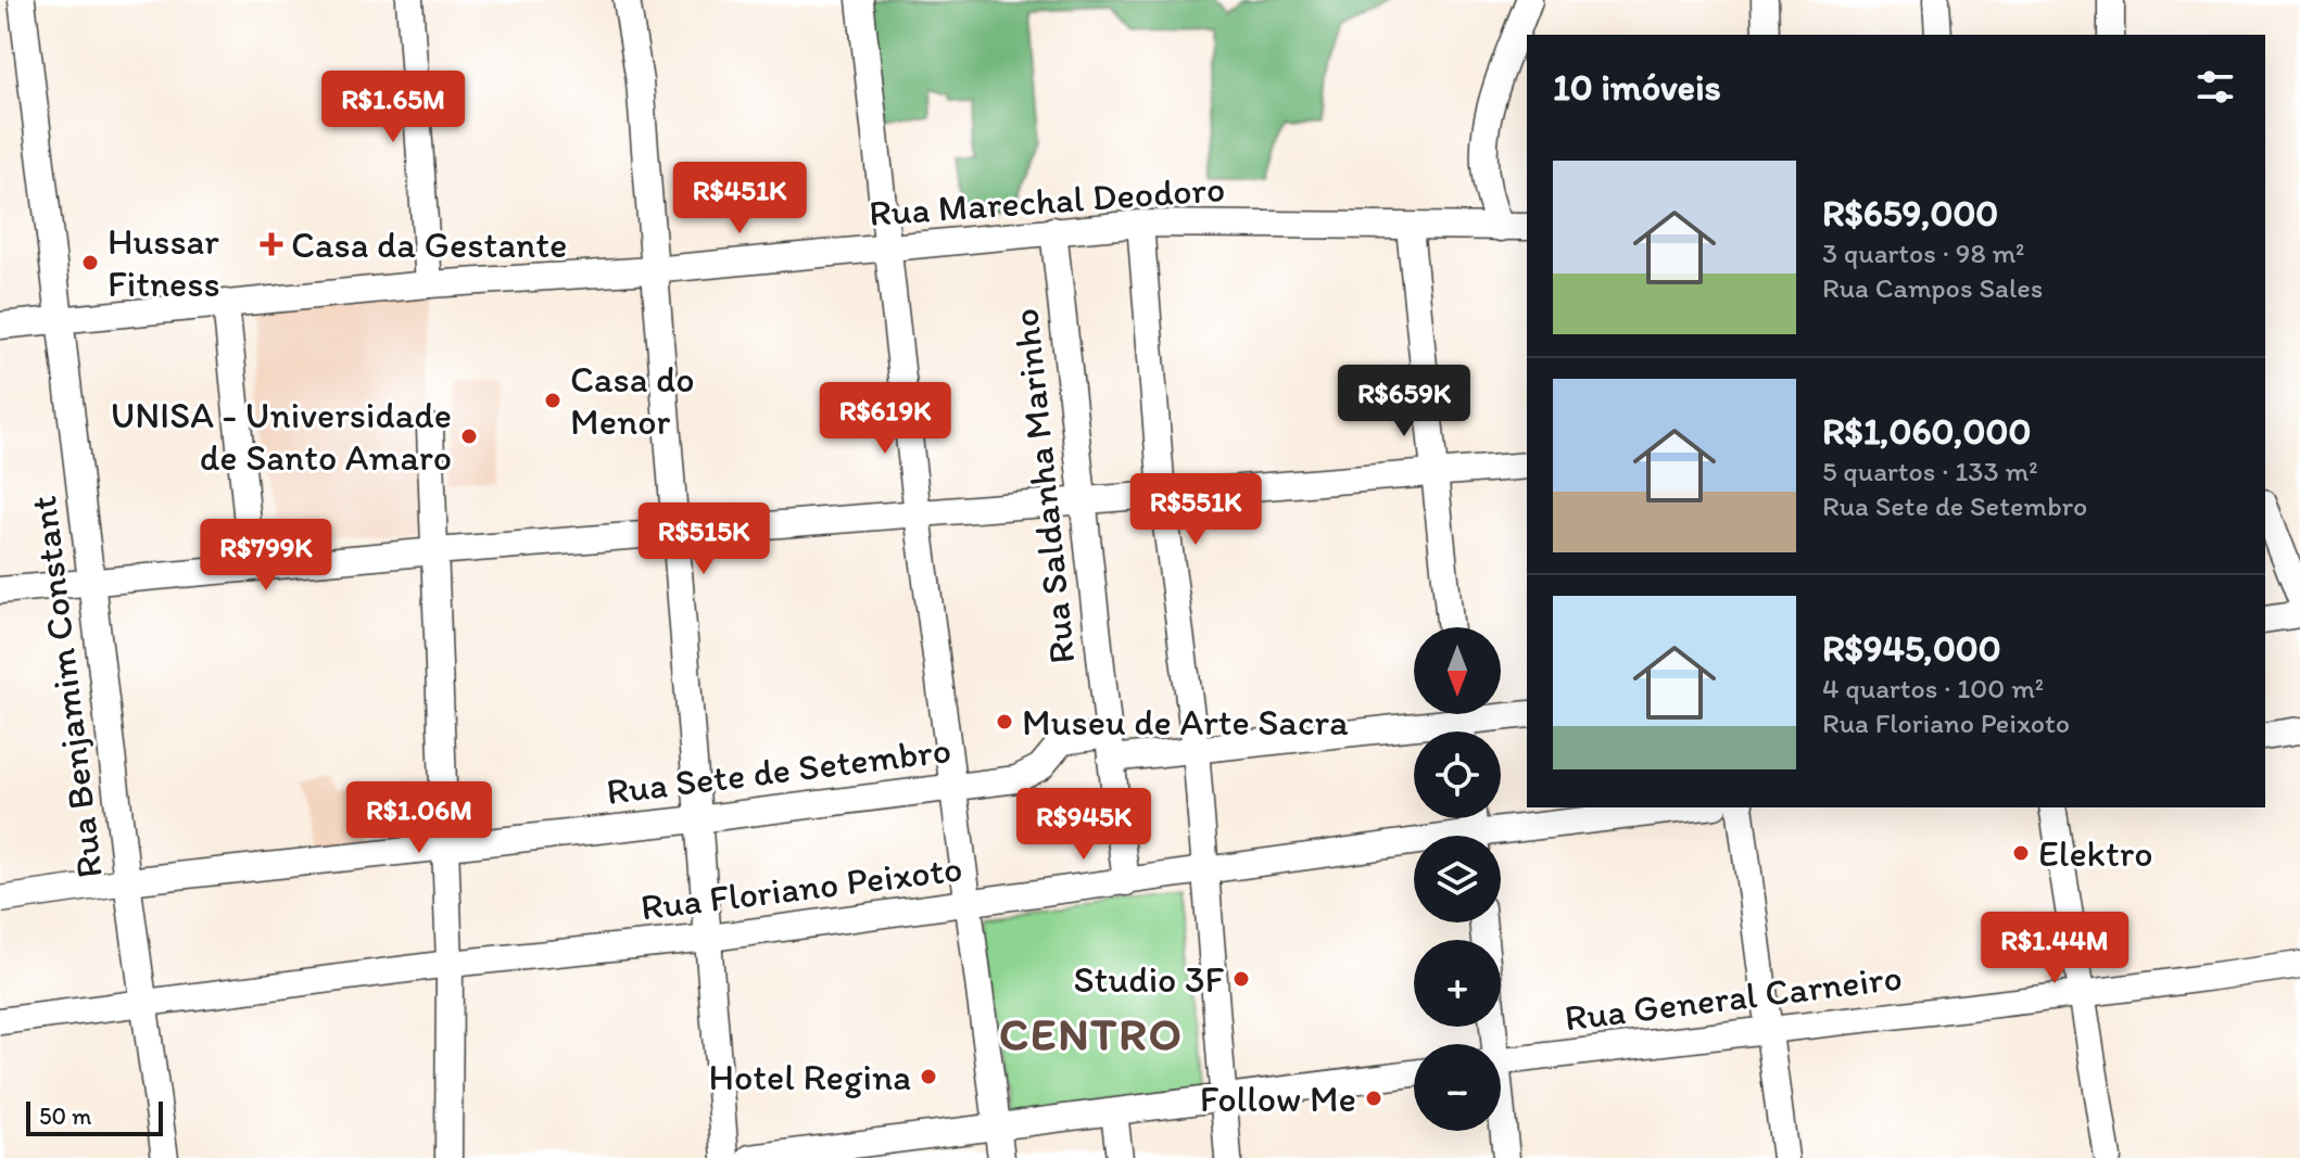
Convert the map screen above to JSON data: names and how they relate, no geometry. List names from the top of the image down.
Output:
{
  "streets": {
    "street": [
      "Rua Marechal Deodoro",
      "Rua Saldanha Marinho",
      "Rua Benjamim Constant",
      "Rua Sete de Setembro",
      "Rua Floriano Peixoto",
      "Rua General Carneiro"
    ]
  },
  "crossings": [
    ["Rua Marechal Deodoro", "Rua Saldanha Marinho"],
    ["Rua Marechal Deodoro", "Rua Benjamim Constant"],
    ["Rua Saldanha Marinho", "Rua Sete de Setembro"],
    ["Rua Saldanha Marinho", "Rua Floriano Peixoto"],
    ["Rua Benjamim Constant", "Rua Sete de Setembro"],
    ["Rua Benjamim Constant", "Rua Floriano Peixoto"]
  ],
  "districts": ["CENTRO"],
  "places": {
    "health": ["Casa da Gestante"],
    "other": [
      "Hussar Fitness",
      "Casa do Menor",
      "UNISA - Universidade de Santo Amaro",
      "Museu de Arte Sacra",
      "Elektro",
      "Studio 3F",
      "Hotel Regina",
      "Follow Me"
    ]
  },
  "scale_bar": "50 m",
  "north": "bottom",
  "page": {
    "heading": "10 imóveis",
    "price": [
      "R$1.65M",
      "R$451K",
      "R$659K",
      "R$619K",
      "R$551K",
      "R$515K",
      "R$799K",
      "R$1.06M",
      "R$945K",
      "R$1.44M"
    ],
    "list": [
      {
        "name": "R$659,000",
        "note": "3 quartos · 98 m² · Rua Campos Sales"
      },
      {
        "name": "R$1,060,000",
        "note": "5 quartos · 133 m² · Rua Sete de Setembro"
      },
      {
        "name": "R$945,000",
        "note": "4 quartos · 100 m² · Rua Floriano Peixoto"
      }
    ],
    "map_buttons": ["+", "−"],
    "scale": "50 m"
  }
}
